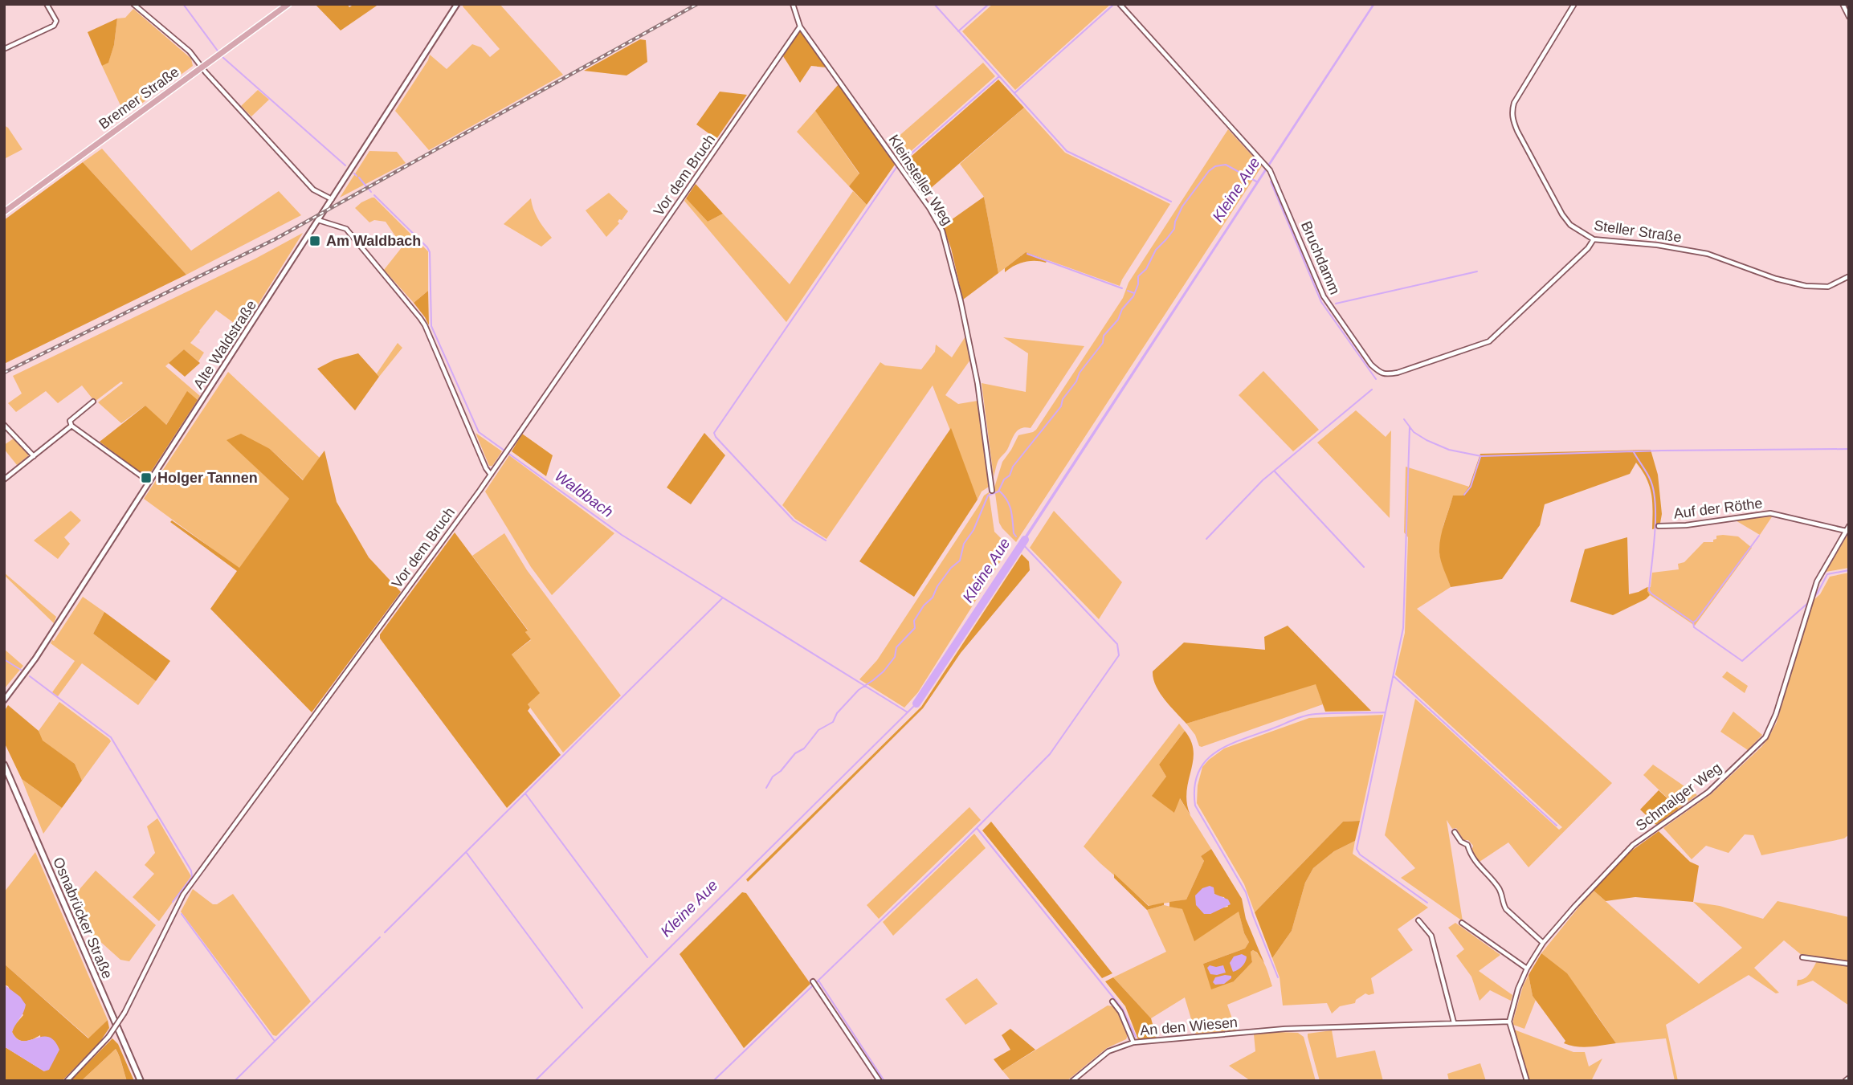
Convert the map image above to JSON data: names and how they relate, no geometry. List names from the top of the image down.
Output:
{
  "streets": {
    "main road": ["Bremer Straße", "Osnabrücker Straße"],
    "street": [
      "Vor dem Bruch",
      "Kleinsteller Weg",
      "Steller Straße",
      "Bruchdamm",
      "Alte Waldstraße",
      "Auf der Röthe",
      "Schmalger Weg",
      "An den Wiesen"
    ]
  },
  "crossings": [
    ["Vor dem Bruch", "Kleinsteller Weg"],
    ["Steller Straße", "Bruchdamm"],
    ["Auf der Röthe", "Schmalger Weg"]
  ],
  "water": ["Kleine Aue", "Waldbach"],
  "places": {
    "transit": ["Am Waldbach", "Holger Tannen"]
  }
}
